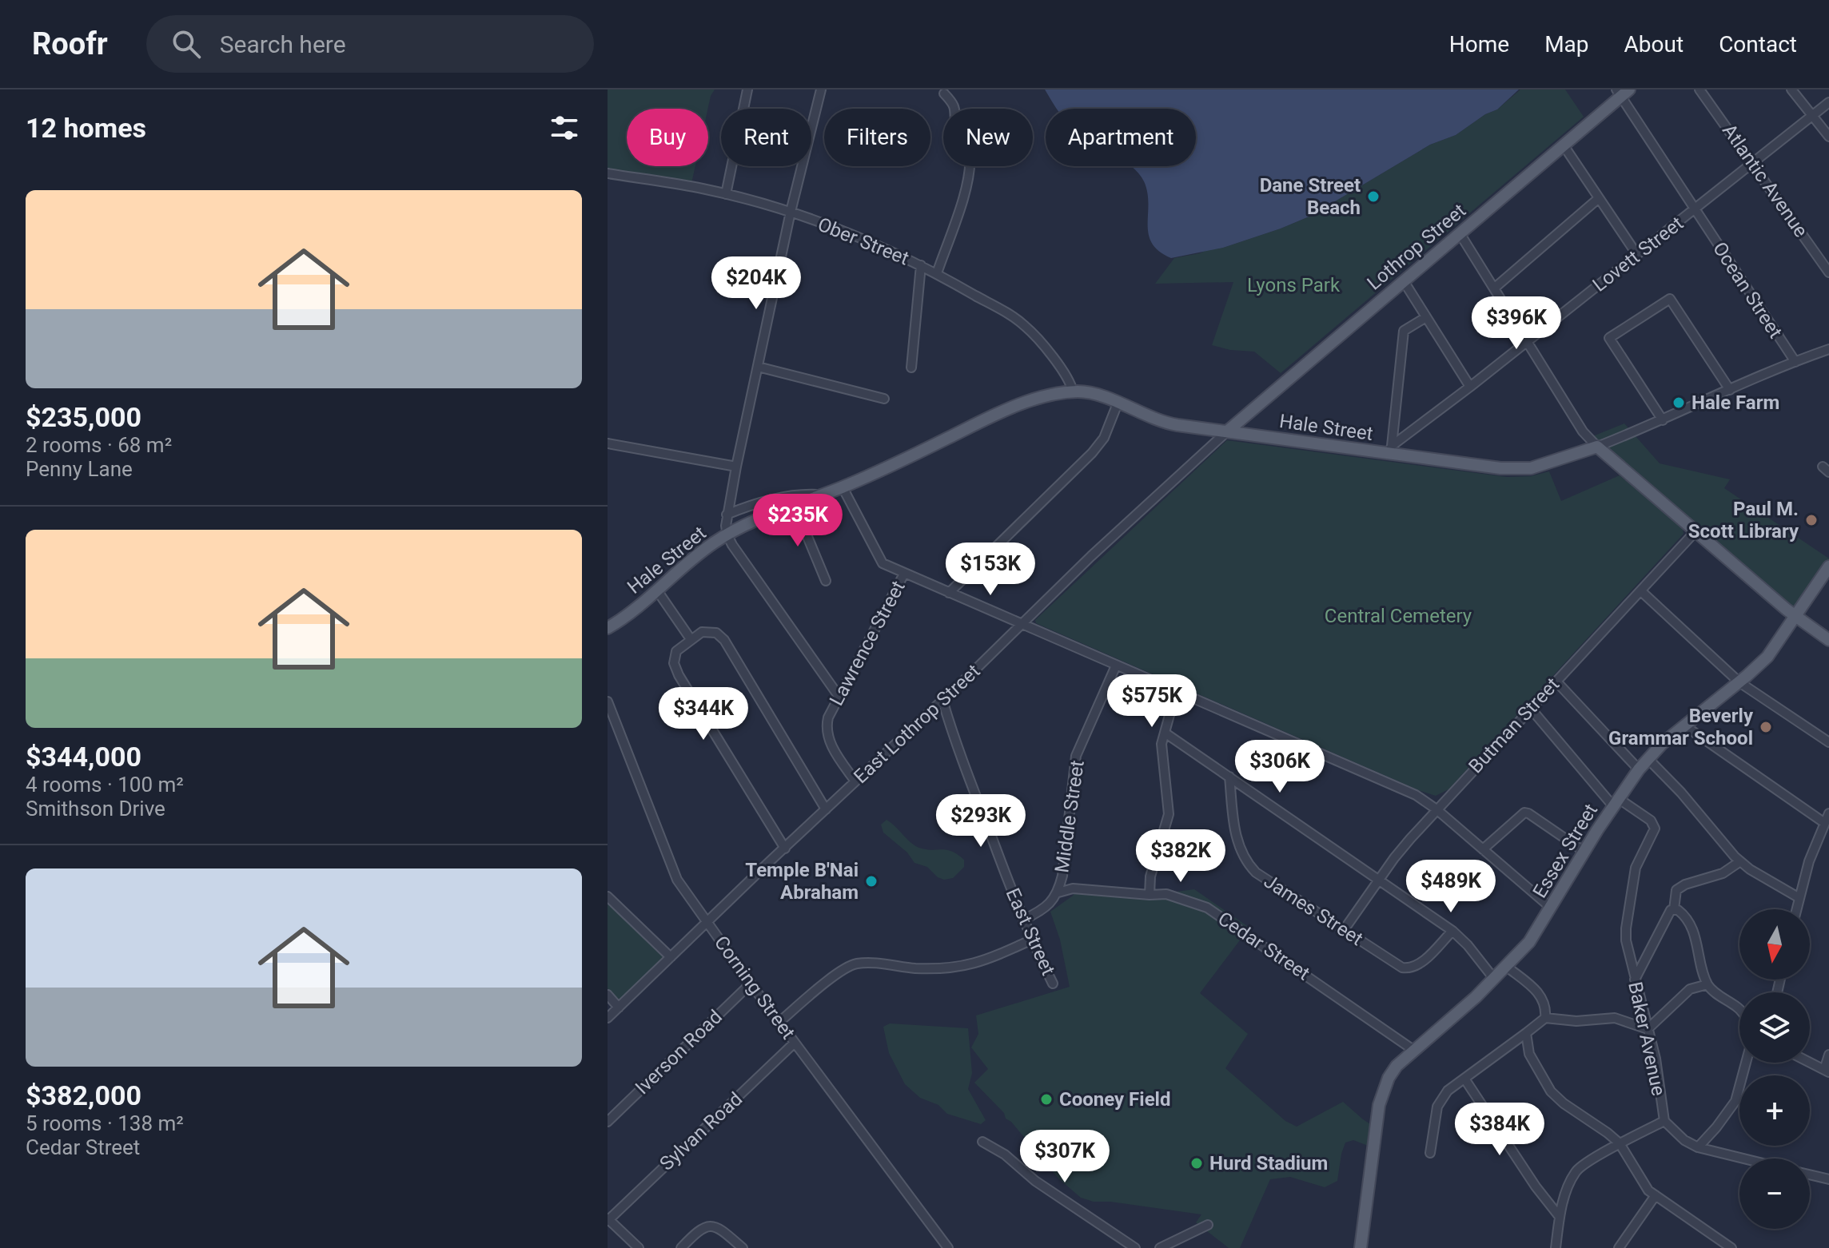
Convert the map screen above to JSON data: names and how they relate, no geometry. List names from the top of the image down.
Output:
{
  "streets": {
    "main road": ["Lothrop Street", "Hale Street", "Essex Street"],
    "street": [
      "Atlantic Avenue",
      "Ober Street",
      "Lovett Street",
      "Ocean Street",
      "Lawrence Street",
      "East Lothrop Street",
      "Butman Street",
      "Middle Street",
      "James Street",
      "East Street",
      "Cedar Street",
      "Corning Street",
      "Baker Avenue",
      "Iverson Road",
      "Sylvan Road"
    ]
  },
  "crossings": [
    ["Atlantic Avenue", "Lovett Street"],
    ["Ober Street", "Hale Street"],
    ["Lothrop Street", "Ocean Street"],
    ["Lothrop Street", "Hale Street"],
    ["Lothrop Street", "East Lothrop Street"],
    ["Lovett Street", "Ocean Street"],
    ["Lovett Street", "Hale Street"],
    ["Ocean Street", "Hale Street"],
    ["Hale Street", "East Lothrop Street"],
    ["Lawrence Street", "East Lothrop Street"],
    ["East Lothrop Street", "East Street"],
    ["East Lothrop Street", "Corning Street"],
    ["Butman Street", "James Street"],
    ["Middle Street", "East Street"],
    ["Middle Street", "Cedar Street"],
    ["Essex Street", "Cedar Street"],
    ["Essex Street", "Baker Avenue"],
    ["Corning Street", "Iverson Road"],
    ["Corning Street", "Sylvan Road"]
  ],
  "parks": ["Lyons Park", "Central Cemetery"],
  "places": [
    "Dane Street Beach",
    "Hale Farm",
    "Paul M. Scott Library",
    "Beverly Grammar School",
    "Temple B'Nai Abraham",
    "Cooney Field",
    "Hurd Stadium"
  ],
  "north": "bottom",
  "page": {
    "header": "Roofr",
    "search": "Search here",
    "nav": [
      "Home",
      "Map",
      "About",
      "Contact"
    ],
    "heading": "12 homes",
    "chip": [
      "Buy",
      "Rent",
      "Filters",
      "New",
      "Apartment"
    ],
    "list": [
      {
        "name": "$235,000",
        "note": "2 rooms · 68 m² · Penny Lane"
      },
      {
        "name": "$344,000",
        "note": "4 rooms · 100 m² · Smithson Drive"
      },
      {
        "name": "$382,000",
        "note": "5 rooms · 138 m² · Cedar Street"
      }
    ],
    "price": [
      "$204K",
      "$396K",
      "$235K",
      "$153K",
      "$575K",
      "$344K",
      "$306K",
      "$293K",
      "$382K",
      "$489K",
      "$384K",
      "$307K"
    ],
    "map_buttons": ["+", "−"]
  }
}
